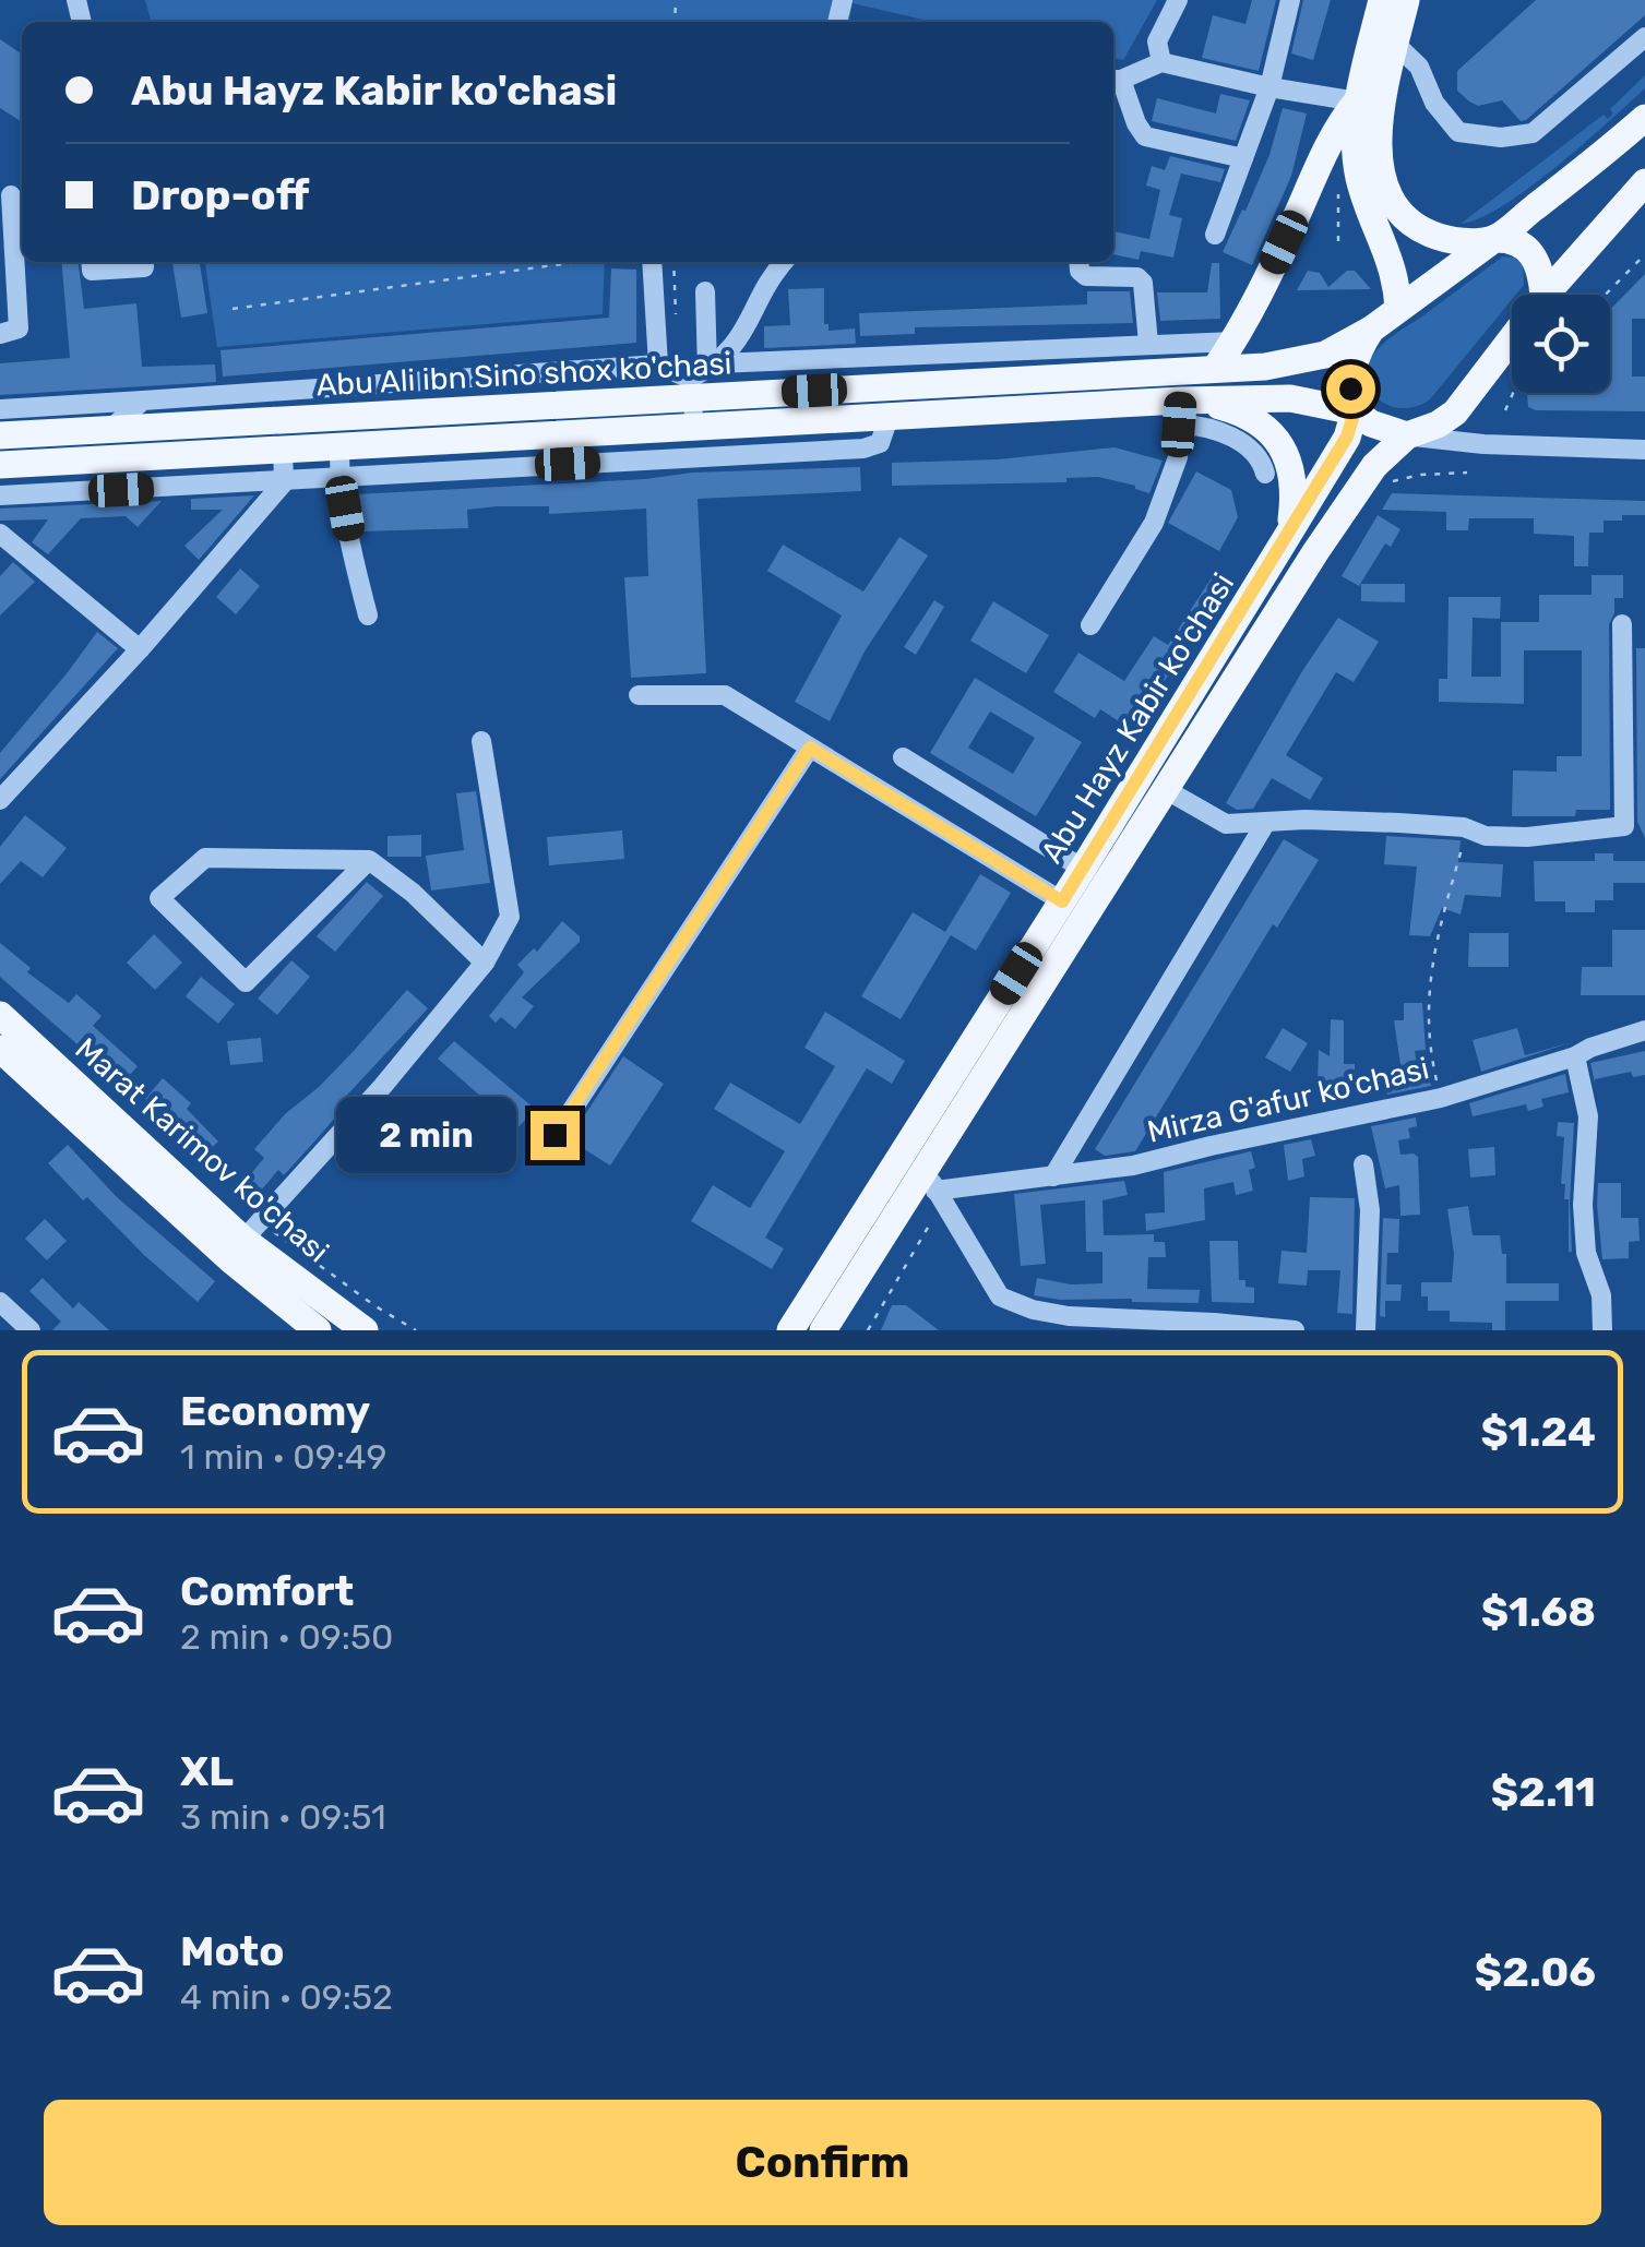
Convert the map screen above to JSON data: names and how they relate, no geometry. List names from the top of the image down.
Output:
{
  "streets": {
    "main road": ["Abu Ali ibn Sino shox ko'chasi", "Abu Hayz Kabir ko'chasi", "Marat Karimov ko'chasi"],
    "street": ["Mirza G'afur ko'chasi"]
  },
  "crossings": [
    ["Abu Ali ibn Sino shox ko'chasi", "Abu Hayz Kabir ko'chasi"],
    ["Abu Hayz Kabir ko'chasi", "Mirza G'afur ko'chasi"]
  ],
  "page": {
    "banner": ["Abu Hayz Kabir ko'chasi", "Drop-off"],
    "bubble": "2 min",
    "list": [
      {
        "name": "Economy",
        "note": "1 min · 09:49",
        "value": "$1.24"
      },
      {
        "name": "Comfort",
        "note": "2 min · 09:50",
        "value": "$1.68"
      },
      {
        "name": "XL",
        "note": "3 min · 09:51",
        "value": "$2.11"
      },
      {
        "name": "Moto",
        "note": "4 min · 09:52",
        "value": "$2.06"
      }
    ],
    "buttons": "Confirm"
  }
}
